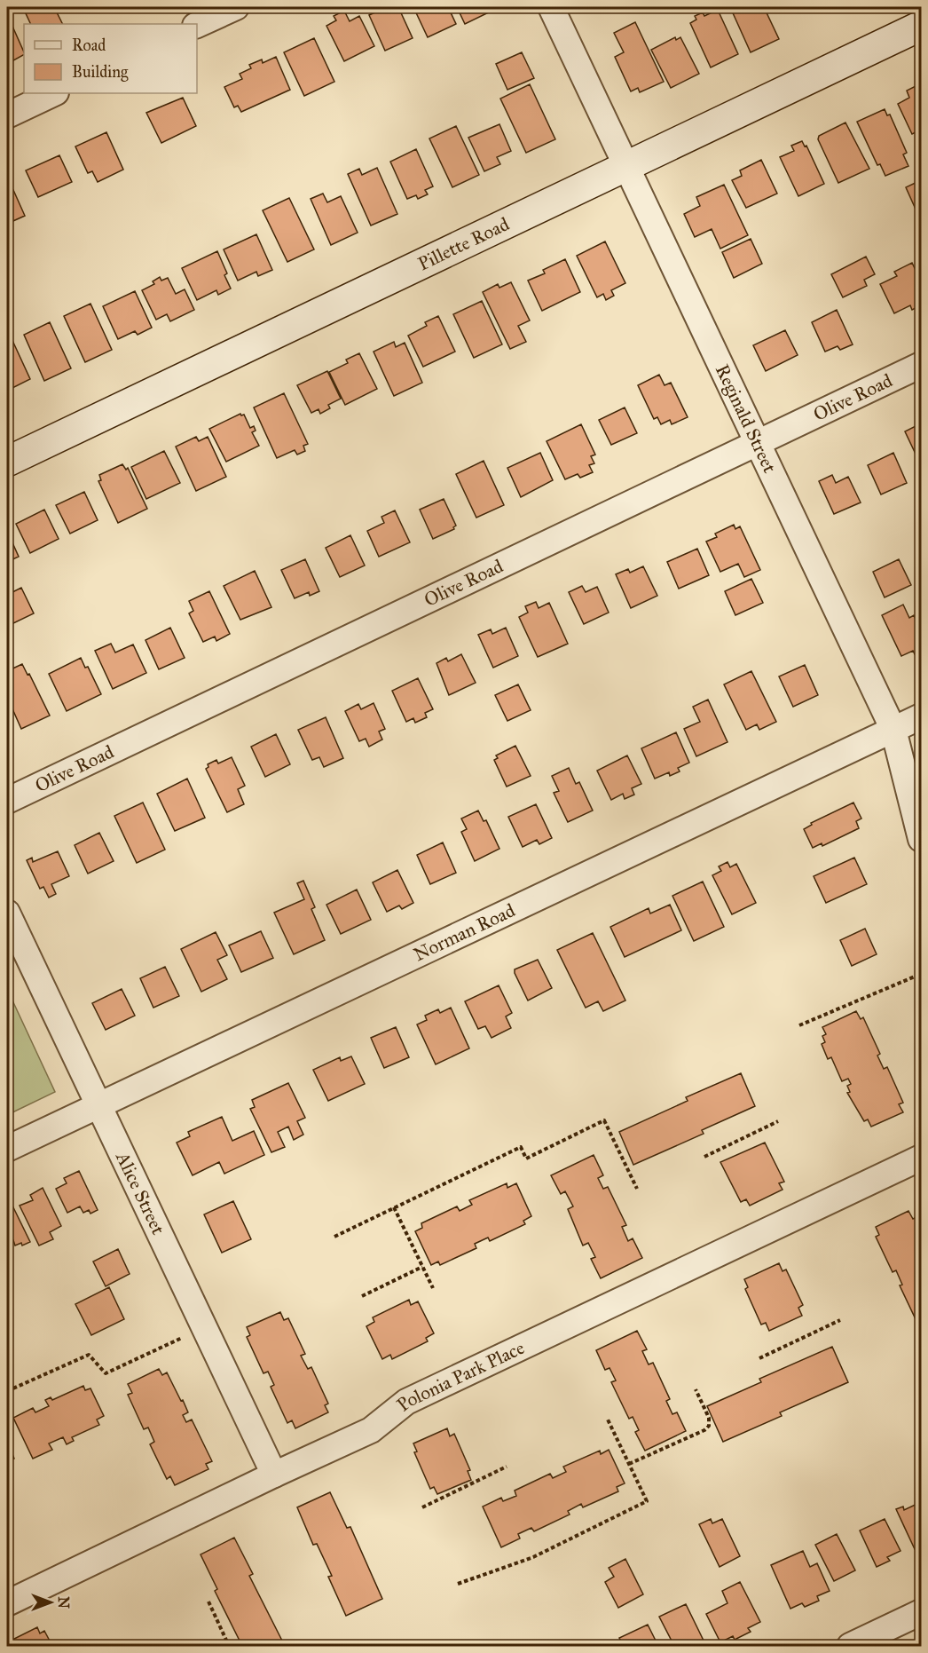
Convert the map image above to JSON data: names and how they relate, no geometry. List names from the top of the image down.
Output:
{
  "streets": {
    "street": [
      "Pillette Road",
      "Olive Road",
      "Reginald Street",
      "Norman Road",
      "Alice Street",
      "Polonia Park Place"
    ]
  },
  "crossings": [
    ["Pillette Road", "Reginald Street"],
    ["Olive Road", "Reginald Street"],
    ["Reginald Street", "Norman Road"],
    ["Norman Road", "Alice Street"],
    ["Alice Street", "Polonia Park Place"]
  ],
  "legend": ["Road", "Building"],
  "north": "right"
}
